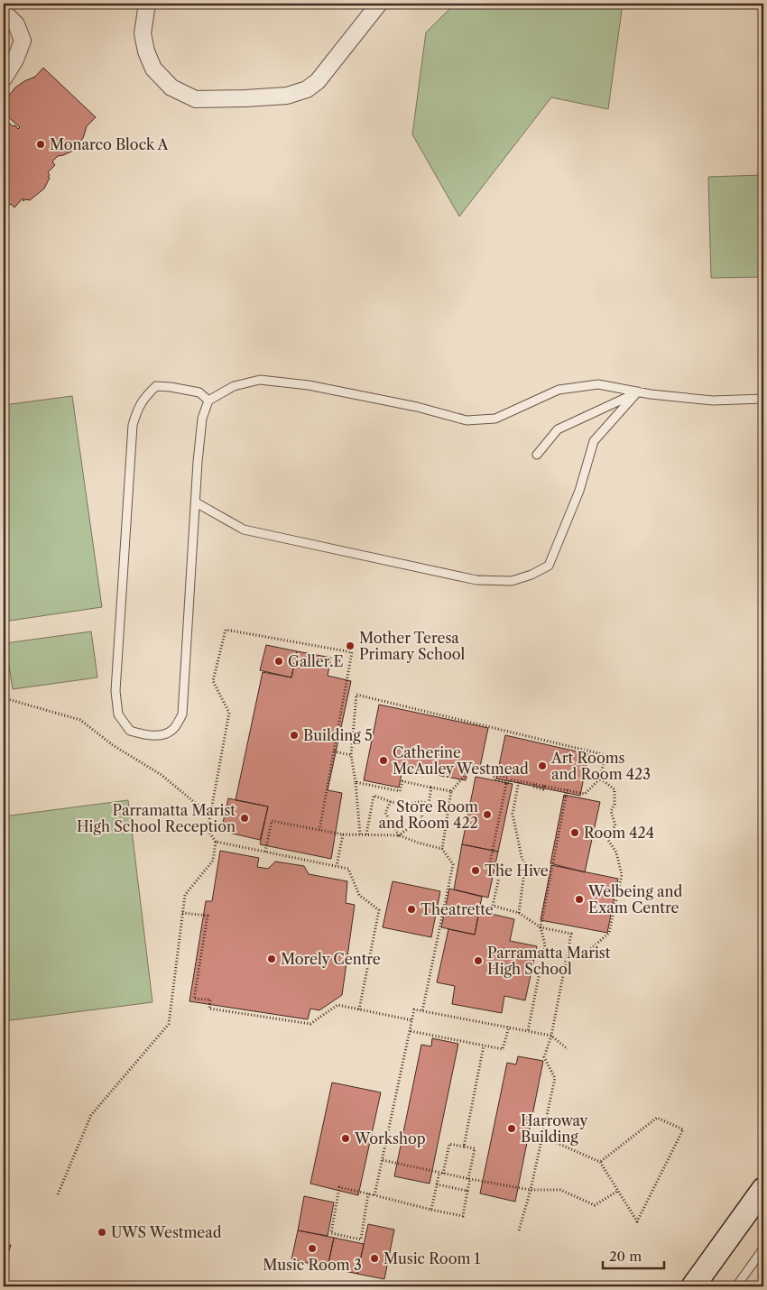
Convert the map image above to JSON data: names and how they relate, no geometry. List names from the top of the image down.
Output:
{
  "places": [
    "Monarco Block A",
    "Mother Teresa Primary School",
    "Galler.E",
    "Building 5",
    "Catherine McAuley Westmead",
    "Art Rooms and Room 423",
    "Store Room and Room 422",
    "Parramatta Marist High School Reception",
    "Room 424",
    "The Hive",
    "Welbeing and Exam Centre",
    "Theatrette",
    "Morely Centre",
    "Parramatta Marist High School",
    "Harroway Building",
    "Workshop",
    "UWS Westmead",
    "Music Room 3",
    "Music Room 1"
  ],
  "scale_bar": "20 m"
}
